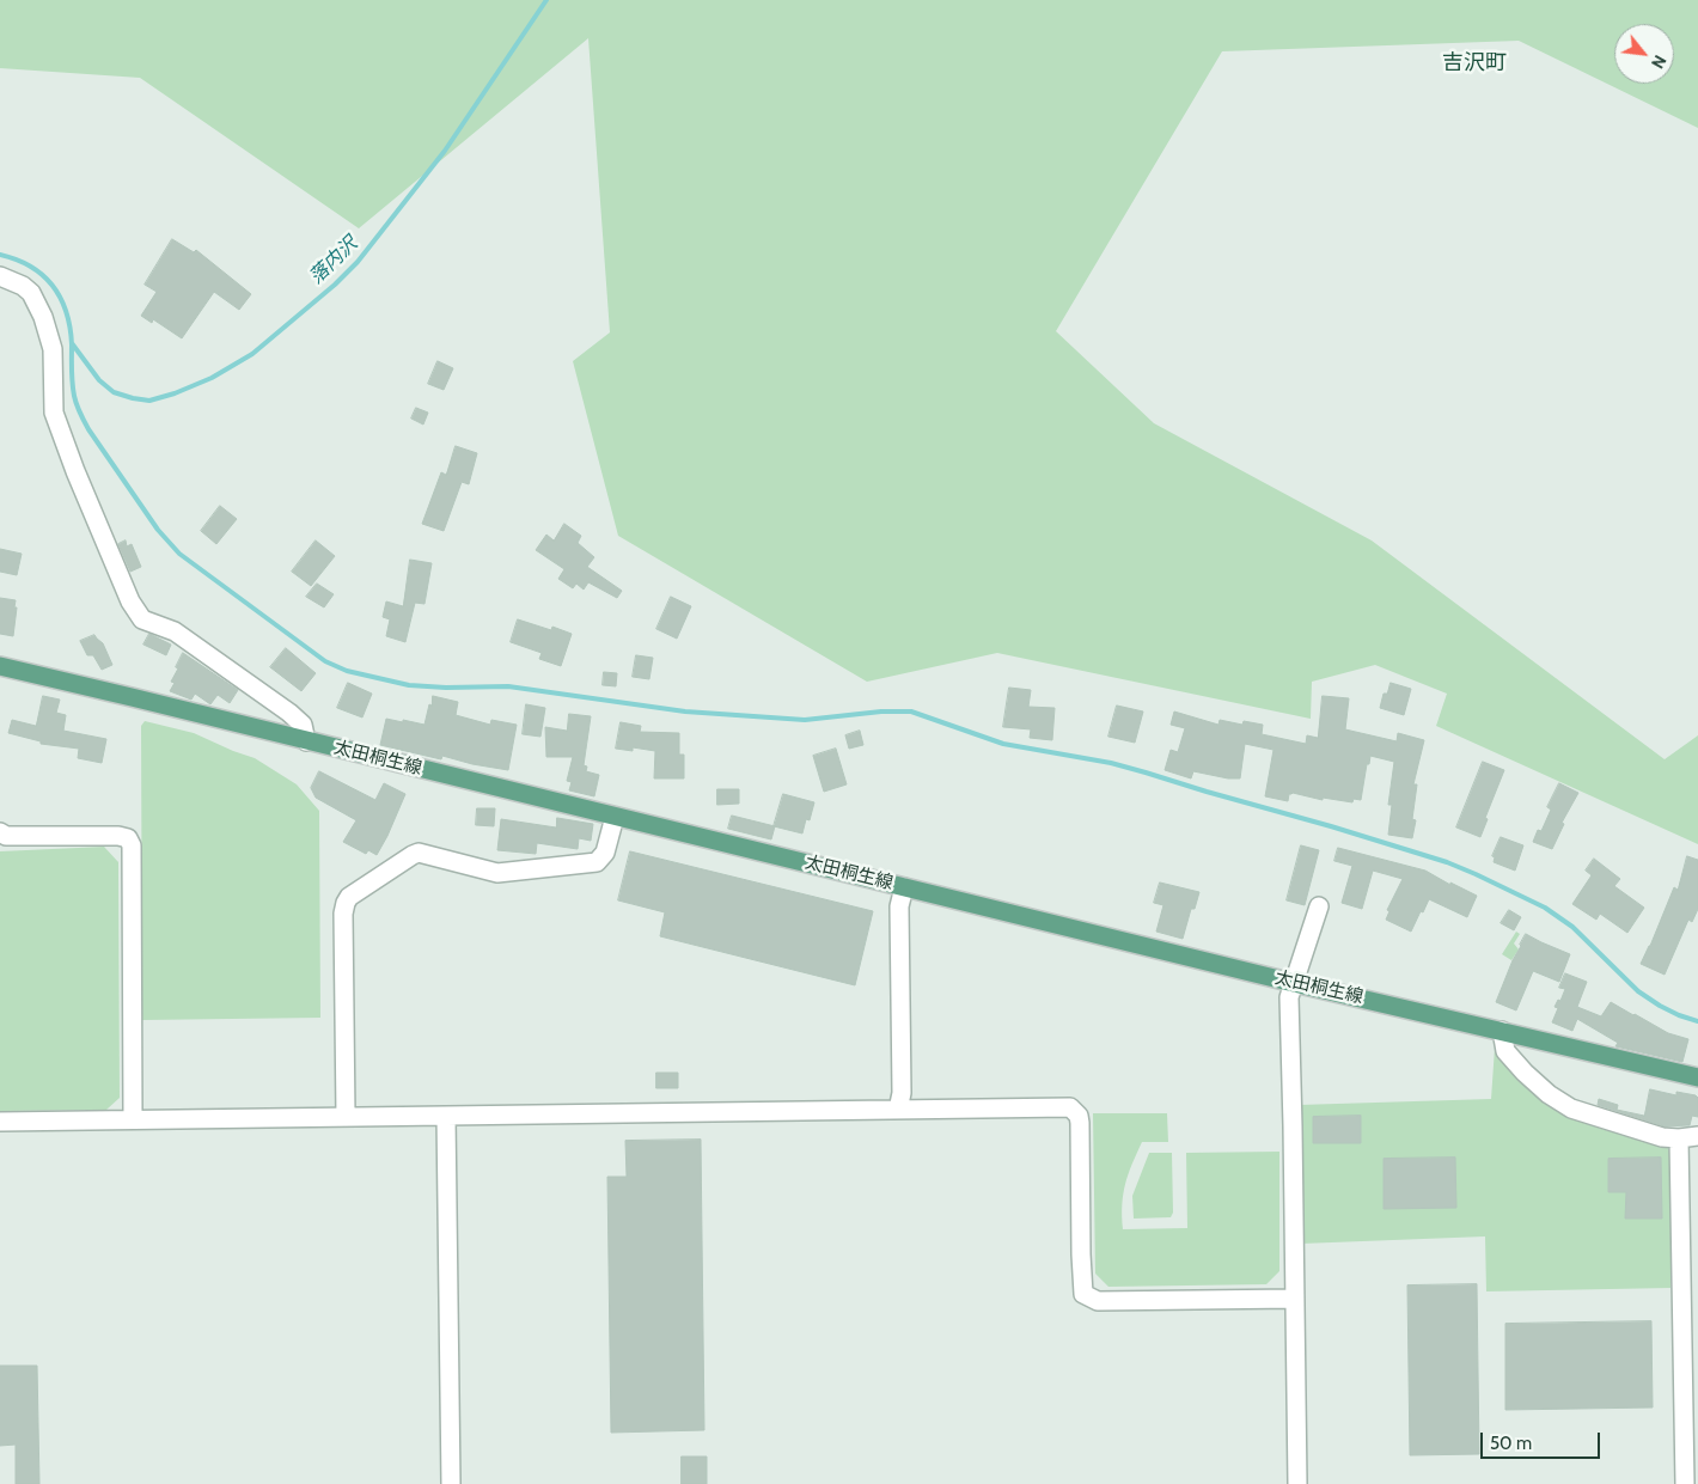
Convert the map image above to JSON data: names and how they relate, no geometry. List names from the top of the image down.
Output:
{
  "streets": {
    "main road": ["太田桐生線"]
  },
  "districts": ["吉沢町"],
  "water": ["落内沢"],
  "scale_bar": "50 m",
  "north": "bottom right"
}
